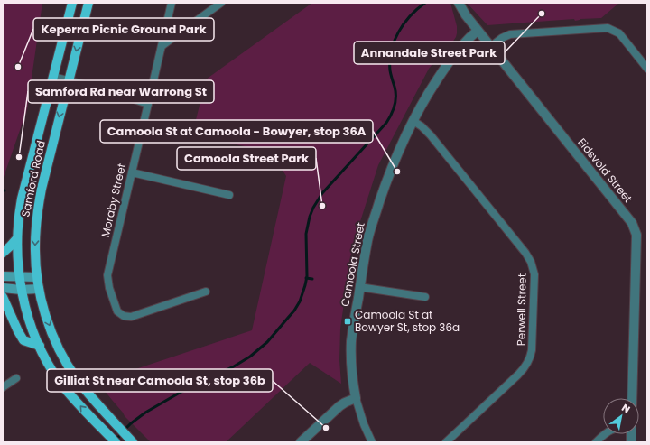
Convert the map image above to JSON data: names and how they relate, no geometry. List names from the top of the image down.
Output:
{
  "streets": {
    "main road": ["Samford Road"],
    "street": [
      "Eidsvold Street",
      "Moraby Street",
      "Camoola Street",
      "Perwell Street"
    ]
  },
  "crossings": [
    ["Eidsvold Street", "Camoola Street"],
    ["Camoola Street", "Perwell Street"]
  ],
  "places": {
    "other": [
      "Annandale Street Park",
      "Keperra Picnic Ground Park",
      "Samford Rd near Warrong St",
      "Camoola St at Camoola - Bowyer, stop 36A",
      "Camoola Street Park",
      "Gilliat St near Camoola St, stop 36b"
    ],
    "transit": ["Camoola St at Bowyer St, stop 36a"]
  },
  "north": "top right"
}
